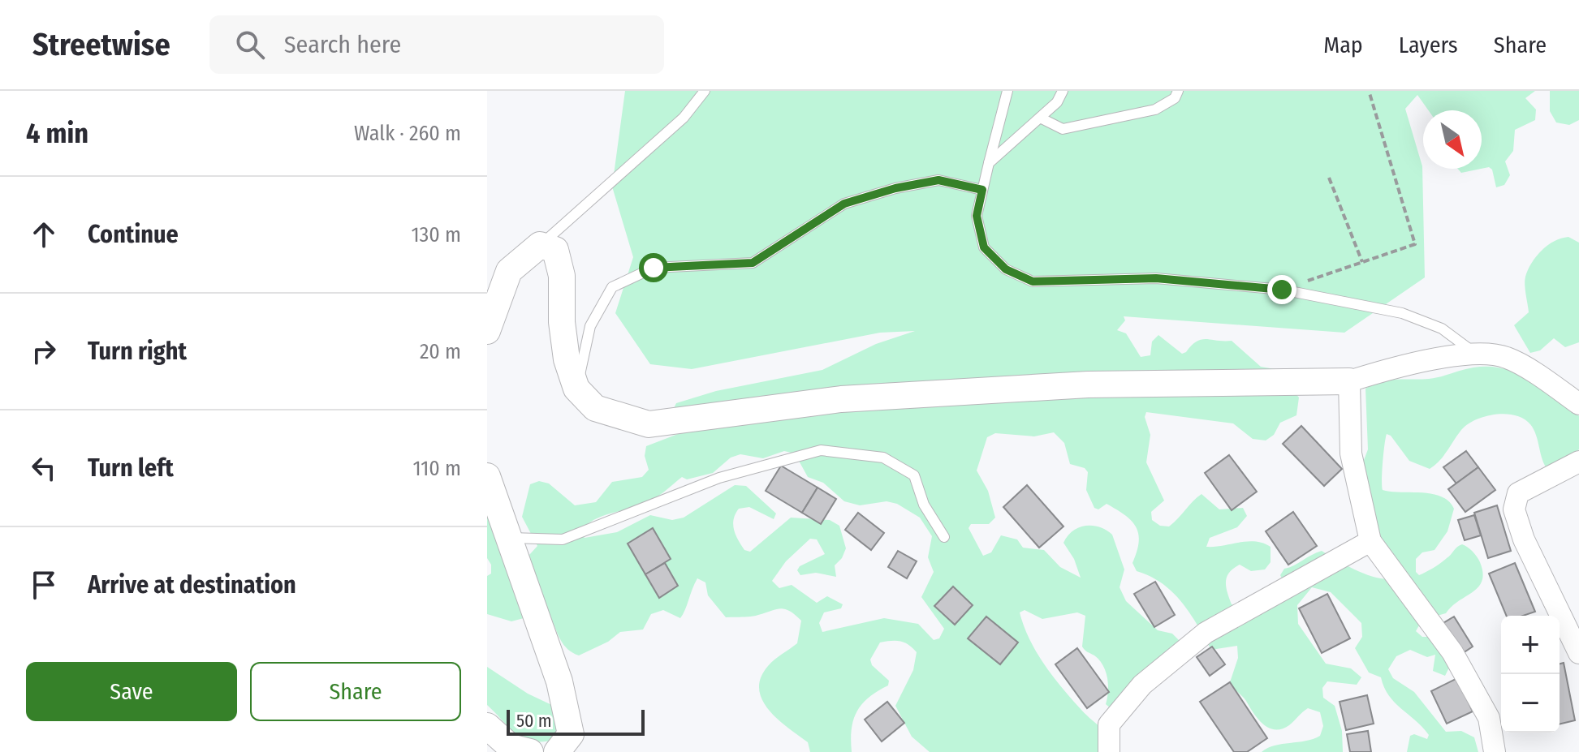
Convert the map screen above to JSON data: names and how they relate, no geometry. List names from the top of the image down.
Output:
{
  "scale_bar": "50 m",
  "north": "bottom right",
  "page": {
    "header": "Streetwise",
    "search": "Search here",
    "nav": ["Map", "Layers", "Share"],
    "heading": ["4 min", "Walk · 260 m"],
    "list": [
      ["Continue", "130 m"],
      ["Turn right", "20 m"],
      ["Turn left", "110 m"],
      "Arrive at destination"
    ],
    "map_buttons": ["+", "−"],
    "buttons": ["Save", "Share"],
    "scale": "50 m"
  }
}
